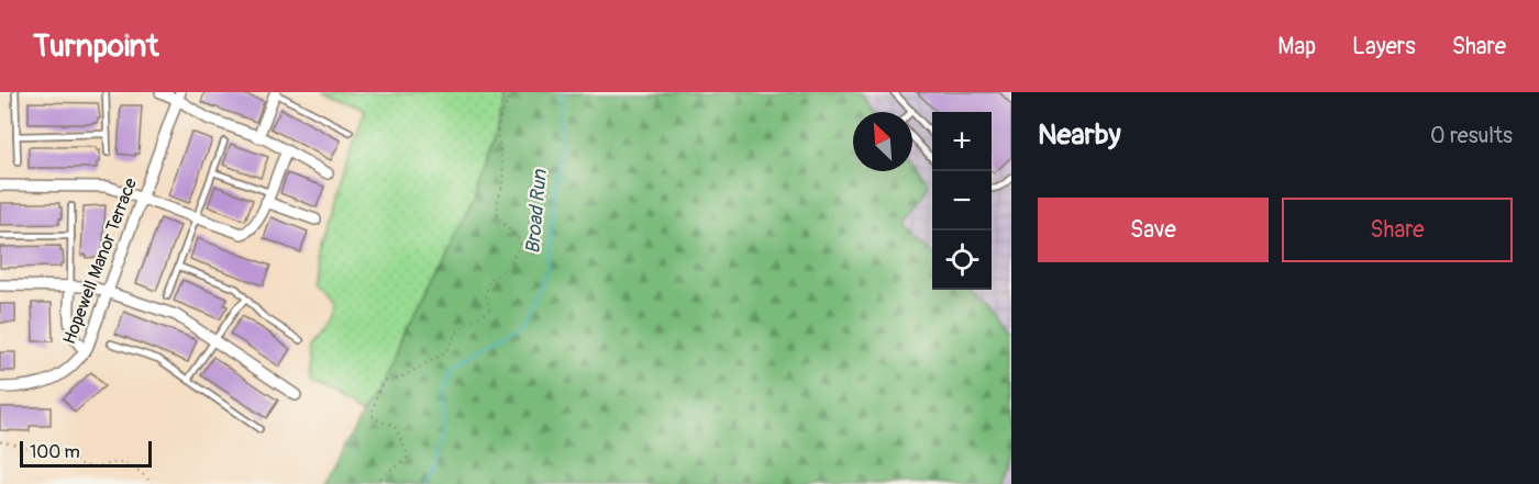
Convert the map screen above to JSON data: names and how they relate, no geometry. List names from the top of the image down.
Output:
{
  "streets": {
    "street": ["Hopewell Manor Terrace"]
  },
  "water": ["Broad Run"],
  "scale_bar": "100 m",
  "north": "top left",
  "page": {
    "header": "Turnpoint",
    "nav": ["Map", "Layers", "Share"],
    "heading": ["Nearby", "0 results"],
    "map_buttons": ["+", "−"],
    "buttons": ["Save", "Share"],
    "scale": "100 m"
  }
}
